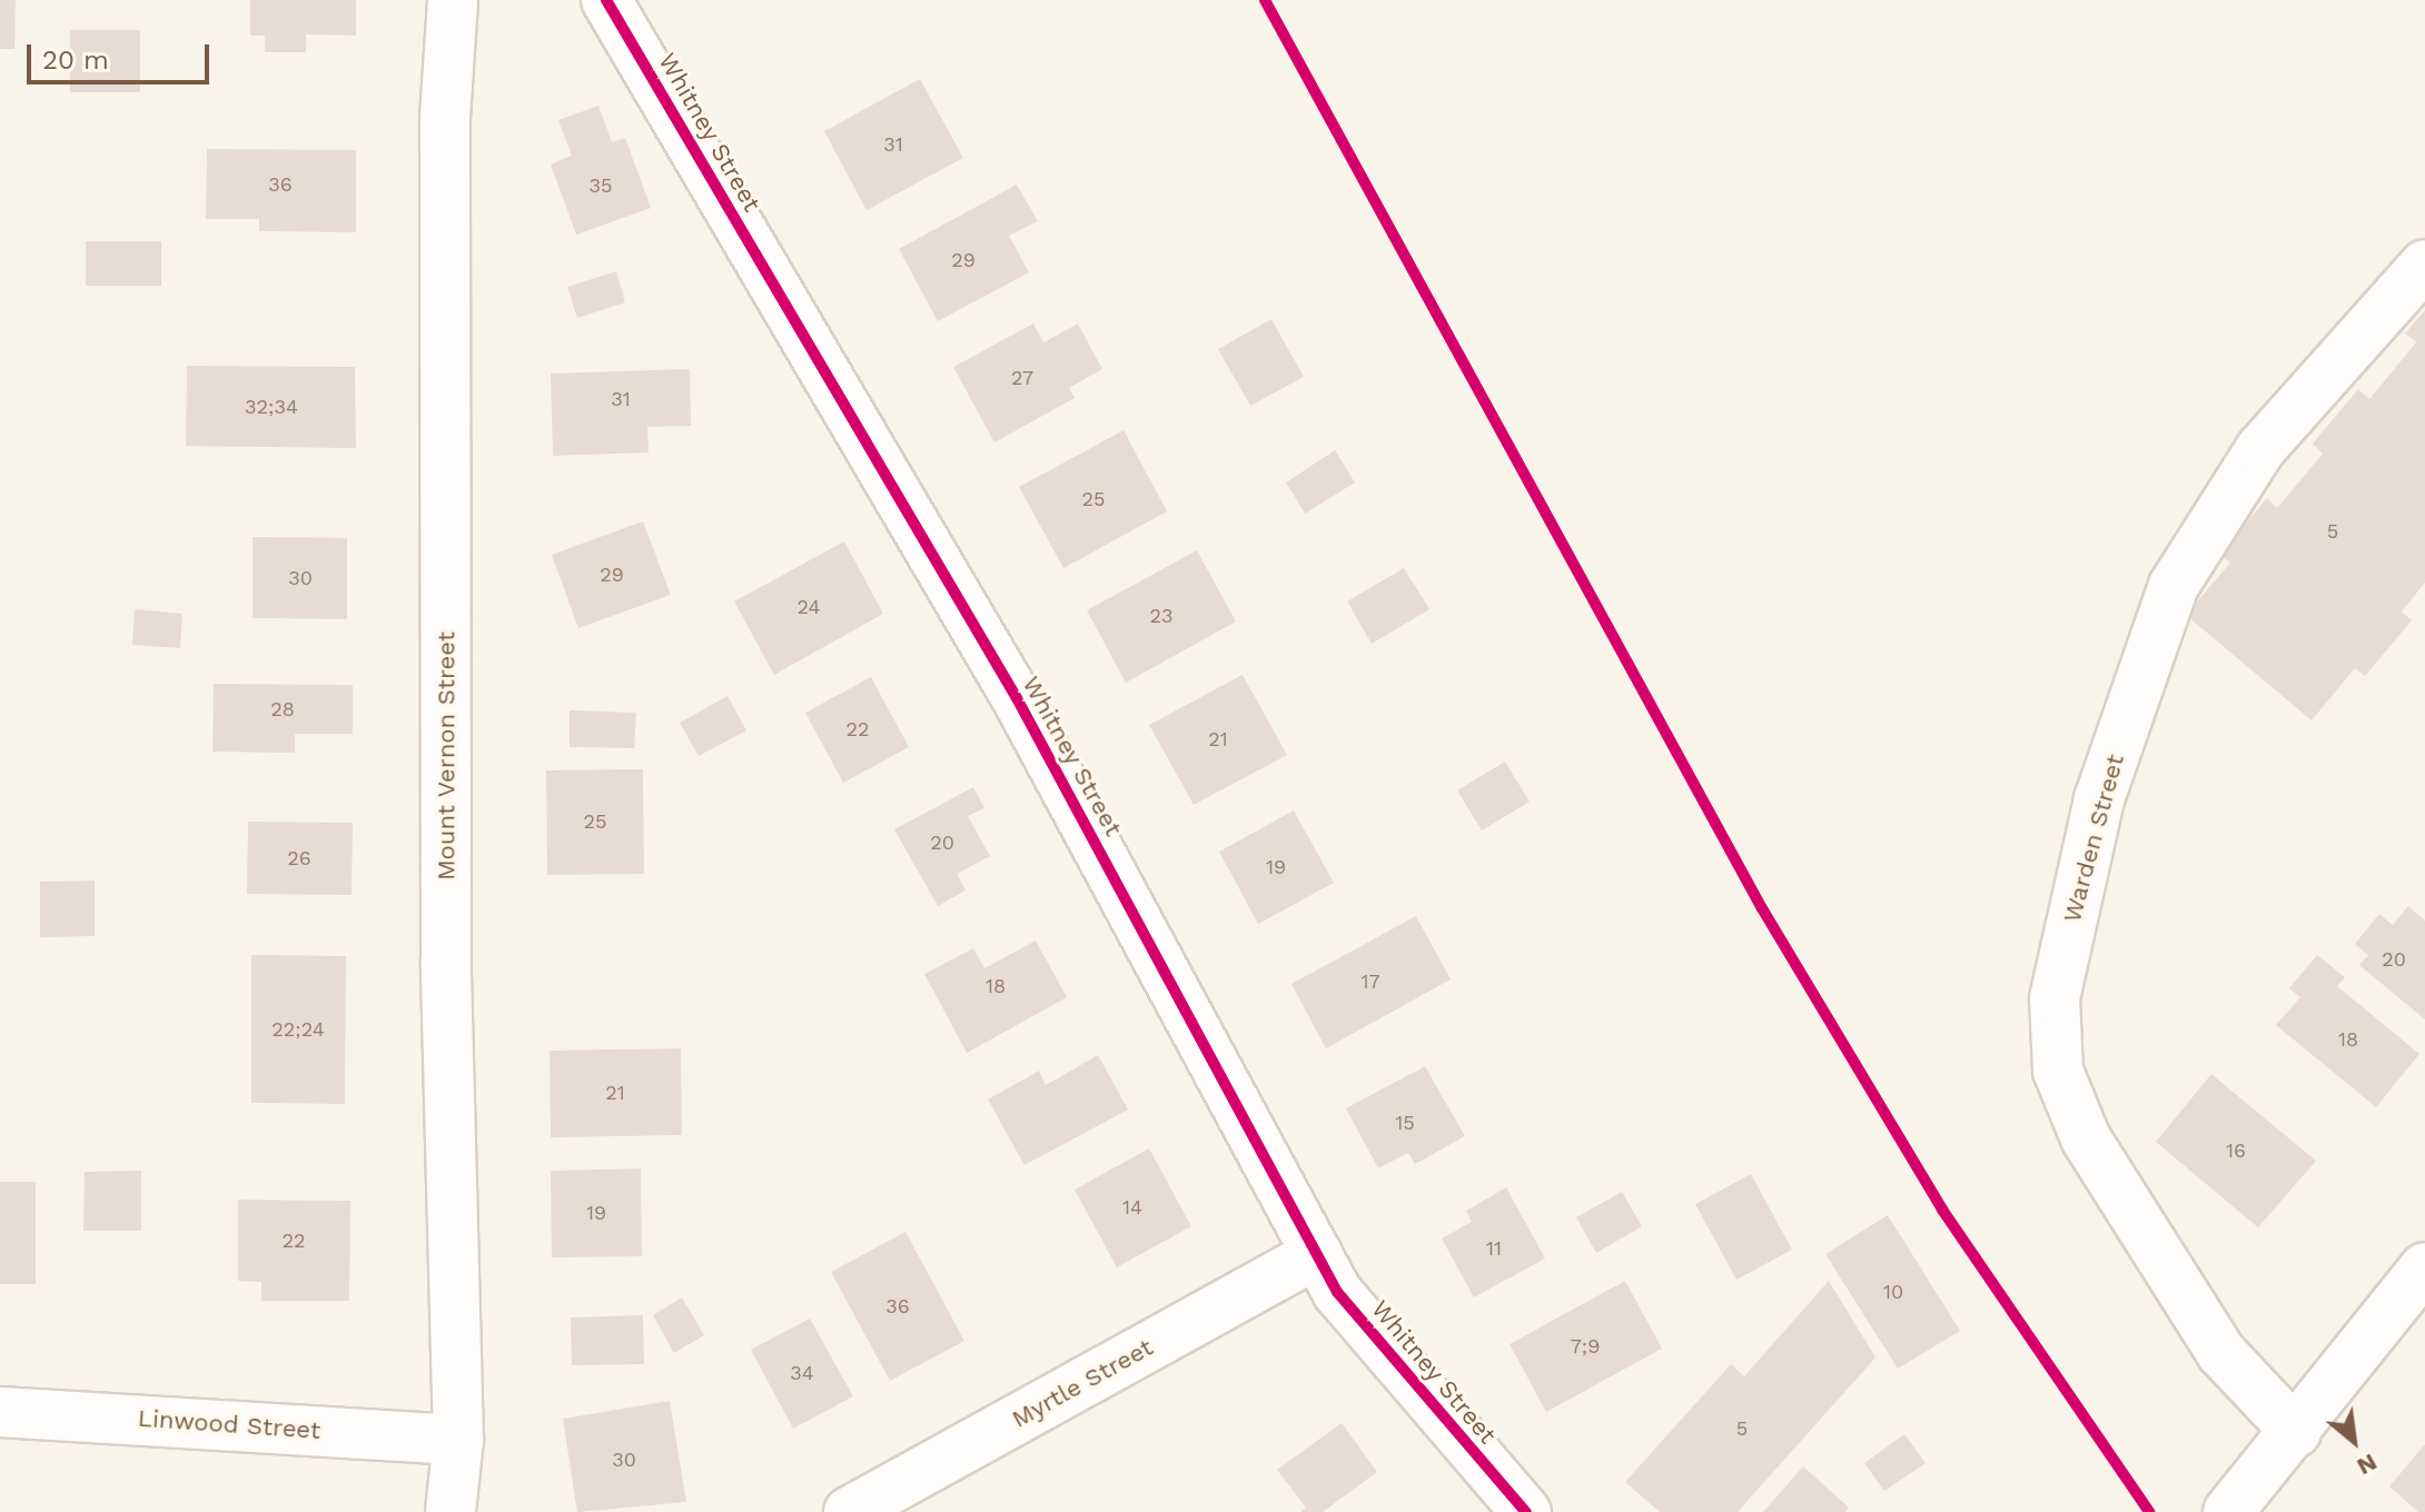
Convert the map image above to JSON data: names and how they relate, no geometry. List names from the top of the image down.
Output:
{
  "streets": {
    "street": [
      "Whitney Street",
      "Mount Vernon Street",
      "Warden Street",
      "Myrtle Street",
      "Linwood Street"
    ]
  },
  "crossings": [
    ["Whitney Street", "Myrtle Street"],
    ["Mount Vernon Street", "Linwood Street"]
  ],
  "house_numbers": [
    "31",
    "36",
    "35",
    "29",
    "27",
    "31",
    "32;34",
    "25",
    "5",
    "29",
    "30",
    "24",
    "23",
    "28",
    "22",
    "21",
    "25",
    "20",
    "26",
    "19",
    "20",
    "17",
    "18",
    "22;24",
    "18",
    "21",
    "15",
    "16",
    "14",
    "19",
    "22",
    "11",
    "10",
    "36",
    "7;9",
    "34",
    "5",
    "30"
  ],
  "scale_bar": "20 m",
  "north": "bottom right"
}
